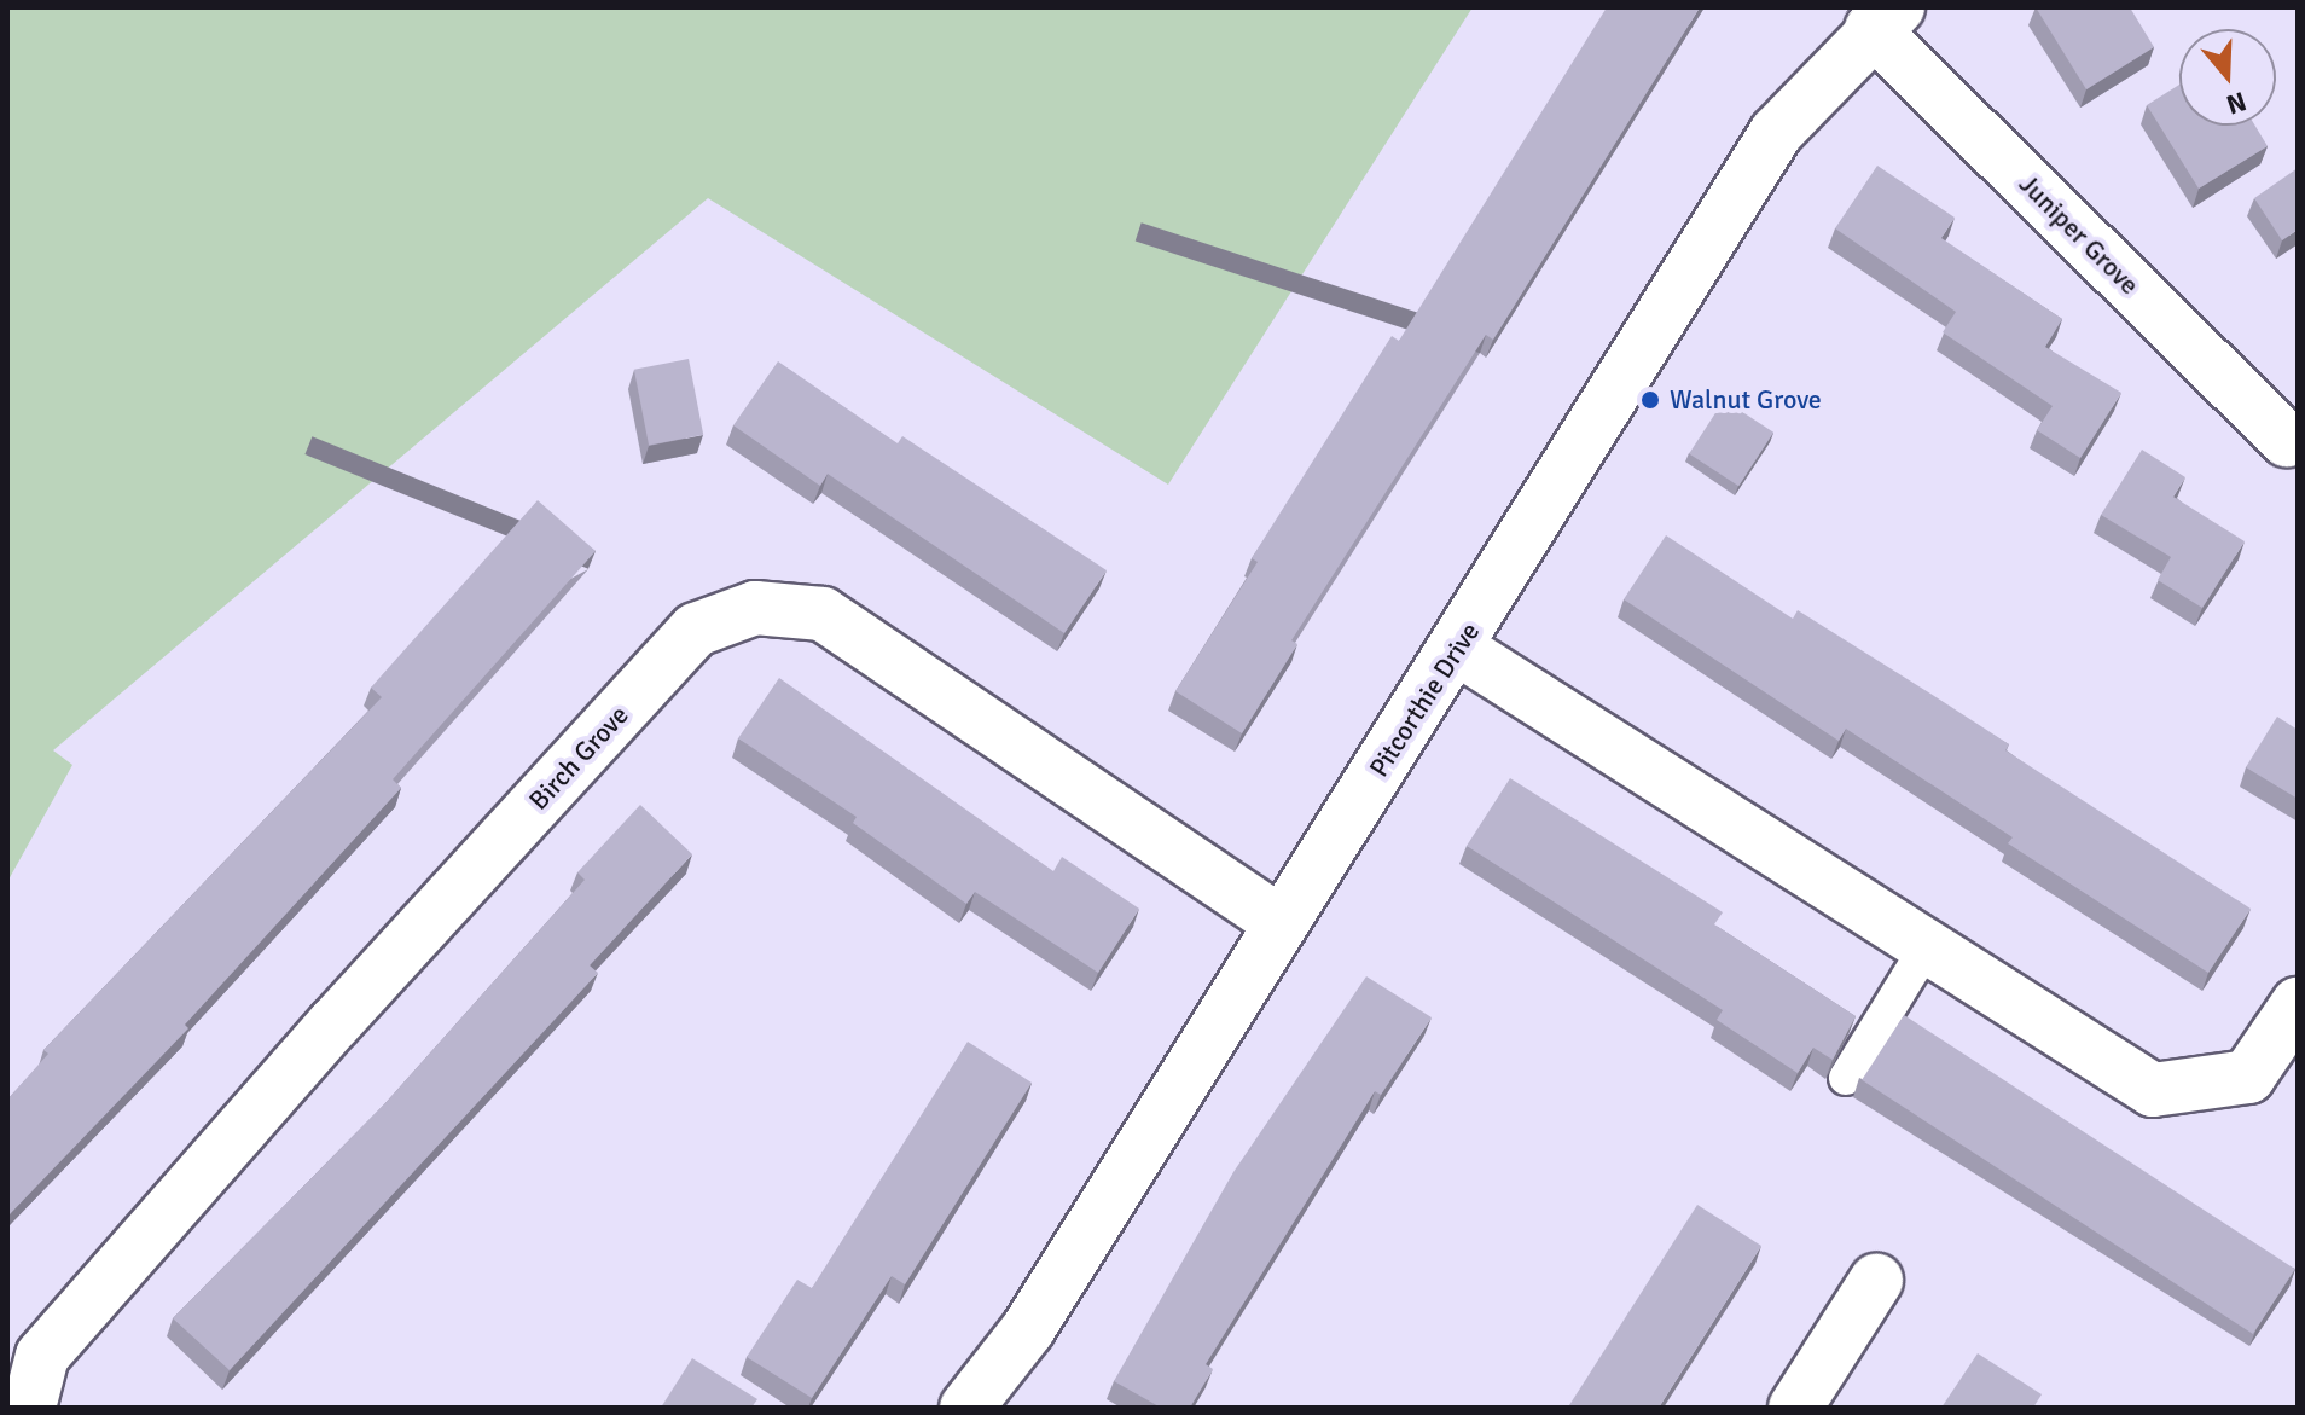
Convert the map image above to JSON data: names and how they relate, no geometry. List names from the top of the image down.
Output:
{
  "streets": {
    "street": ["Juniper Grove", "Pitcorthie Drive", "Birch Grove"]
  },
  "crossings": [
    ["Juniper Grove", "Pitcorthie Drive"],
    ["Pitcorthie Drive", "Birch Grove"]
  ],
  "places": ["Walnut Grove"],
  "north": "bottom"
}
